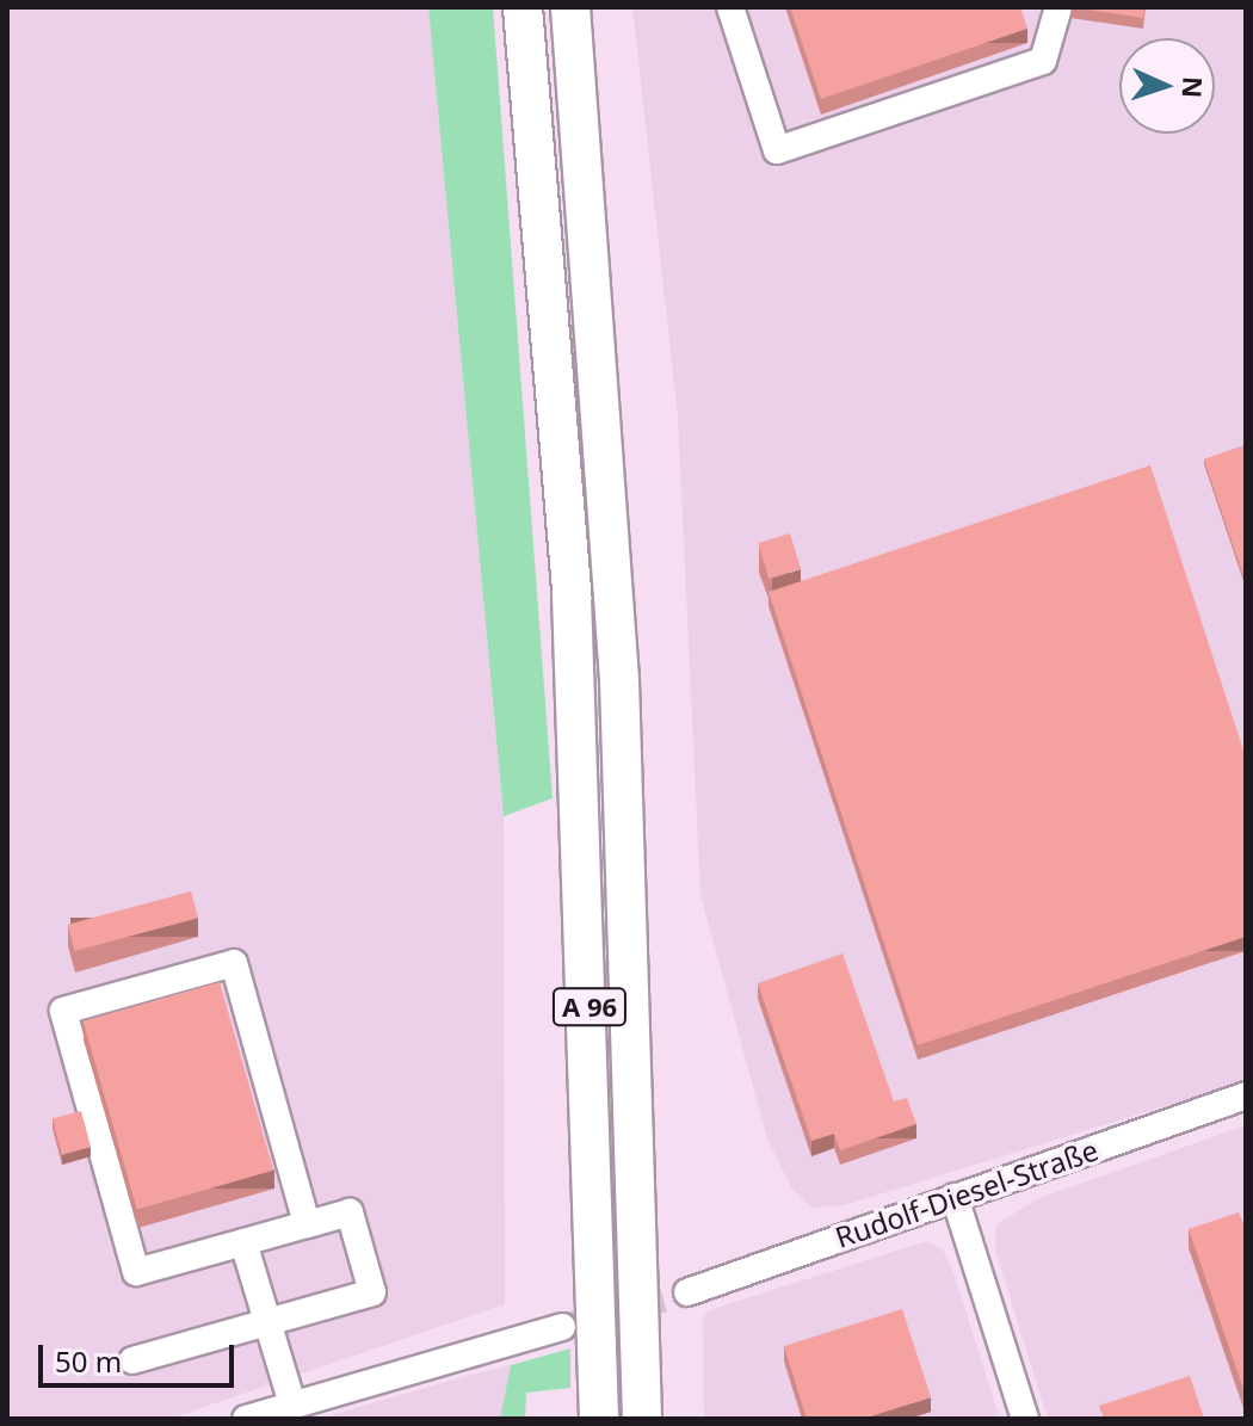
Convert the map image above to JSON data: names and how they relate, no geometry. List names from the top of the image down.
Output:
{
  "streets": {
    "highway": ["A 96"],
    "street": ["Rudolf-Diesel-Straße"]
  },
  "scale_bar": "50 m",
  "north": "right"
}
